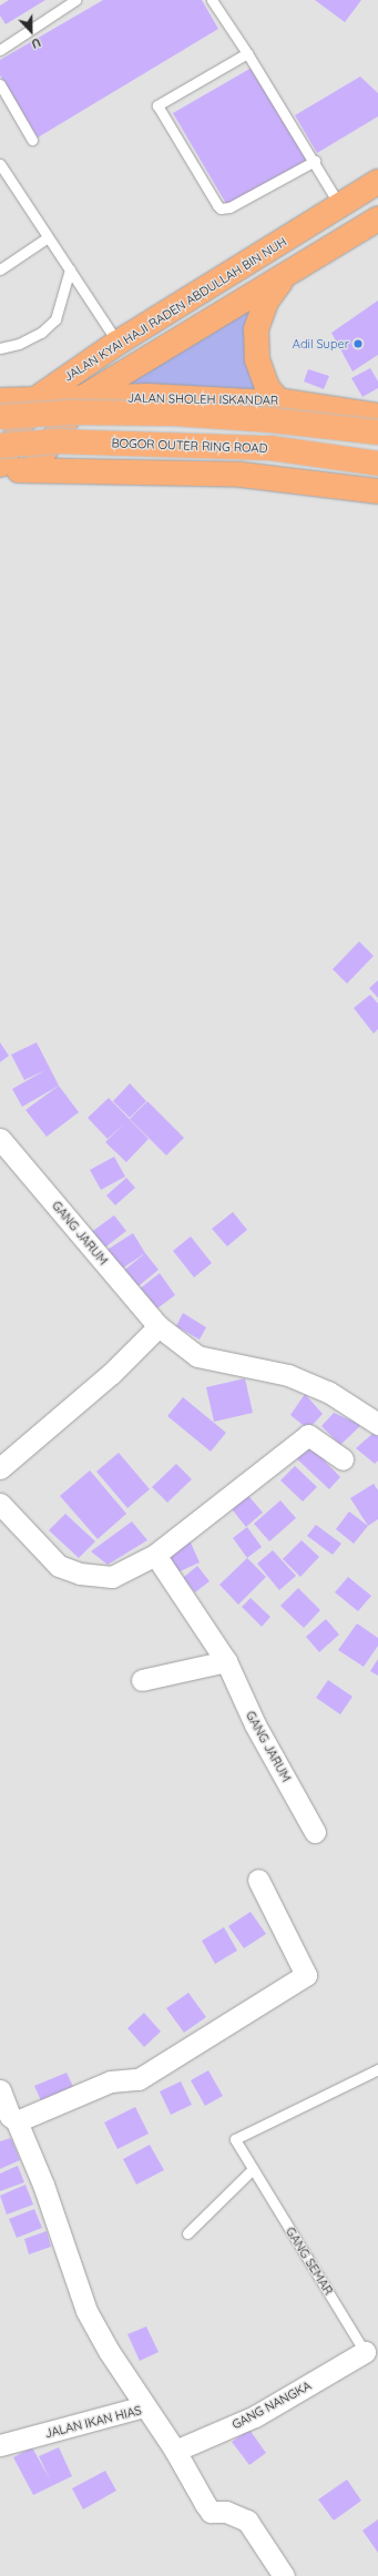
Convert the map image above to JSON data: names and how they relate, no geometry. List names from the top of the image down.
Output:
{
  "streets": {
    "highway": ["JALAN KYAI HAJI RADEN ABDULLAH BIN NUH", "JALAN SHOLEH ISKANDAR", "BOGOR OUTER RING ROAD"],
    "street": ["GANG JARUM", "GANG NANGKA", "JALAN IKAN HIAS"],
    "lane": ["GANG SEMAR"]
  },
  "crossings": [
    ["JALAN KYAI HAJI RADEN ABDULLAH BIN NUH", "JALAN SHOLEH ISKANDAR"],
    ["GANG SEMAR", "GANG NANGKA"],
    ["GANG NANGKA", "JALAN IKAN HIAS"]
  ],
  "places": ["Adil Super"],
  "north": "bottom"
}
